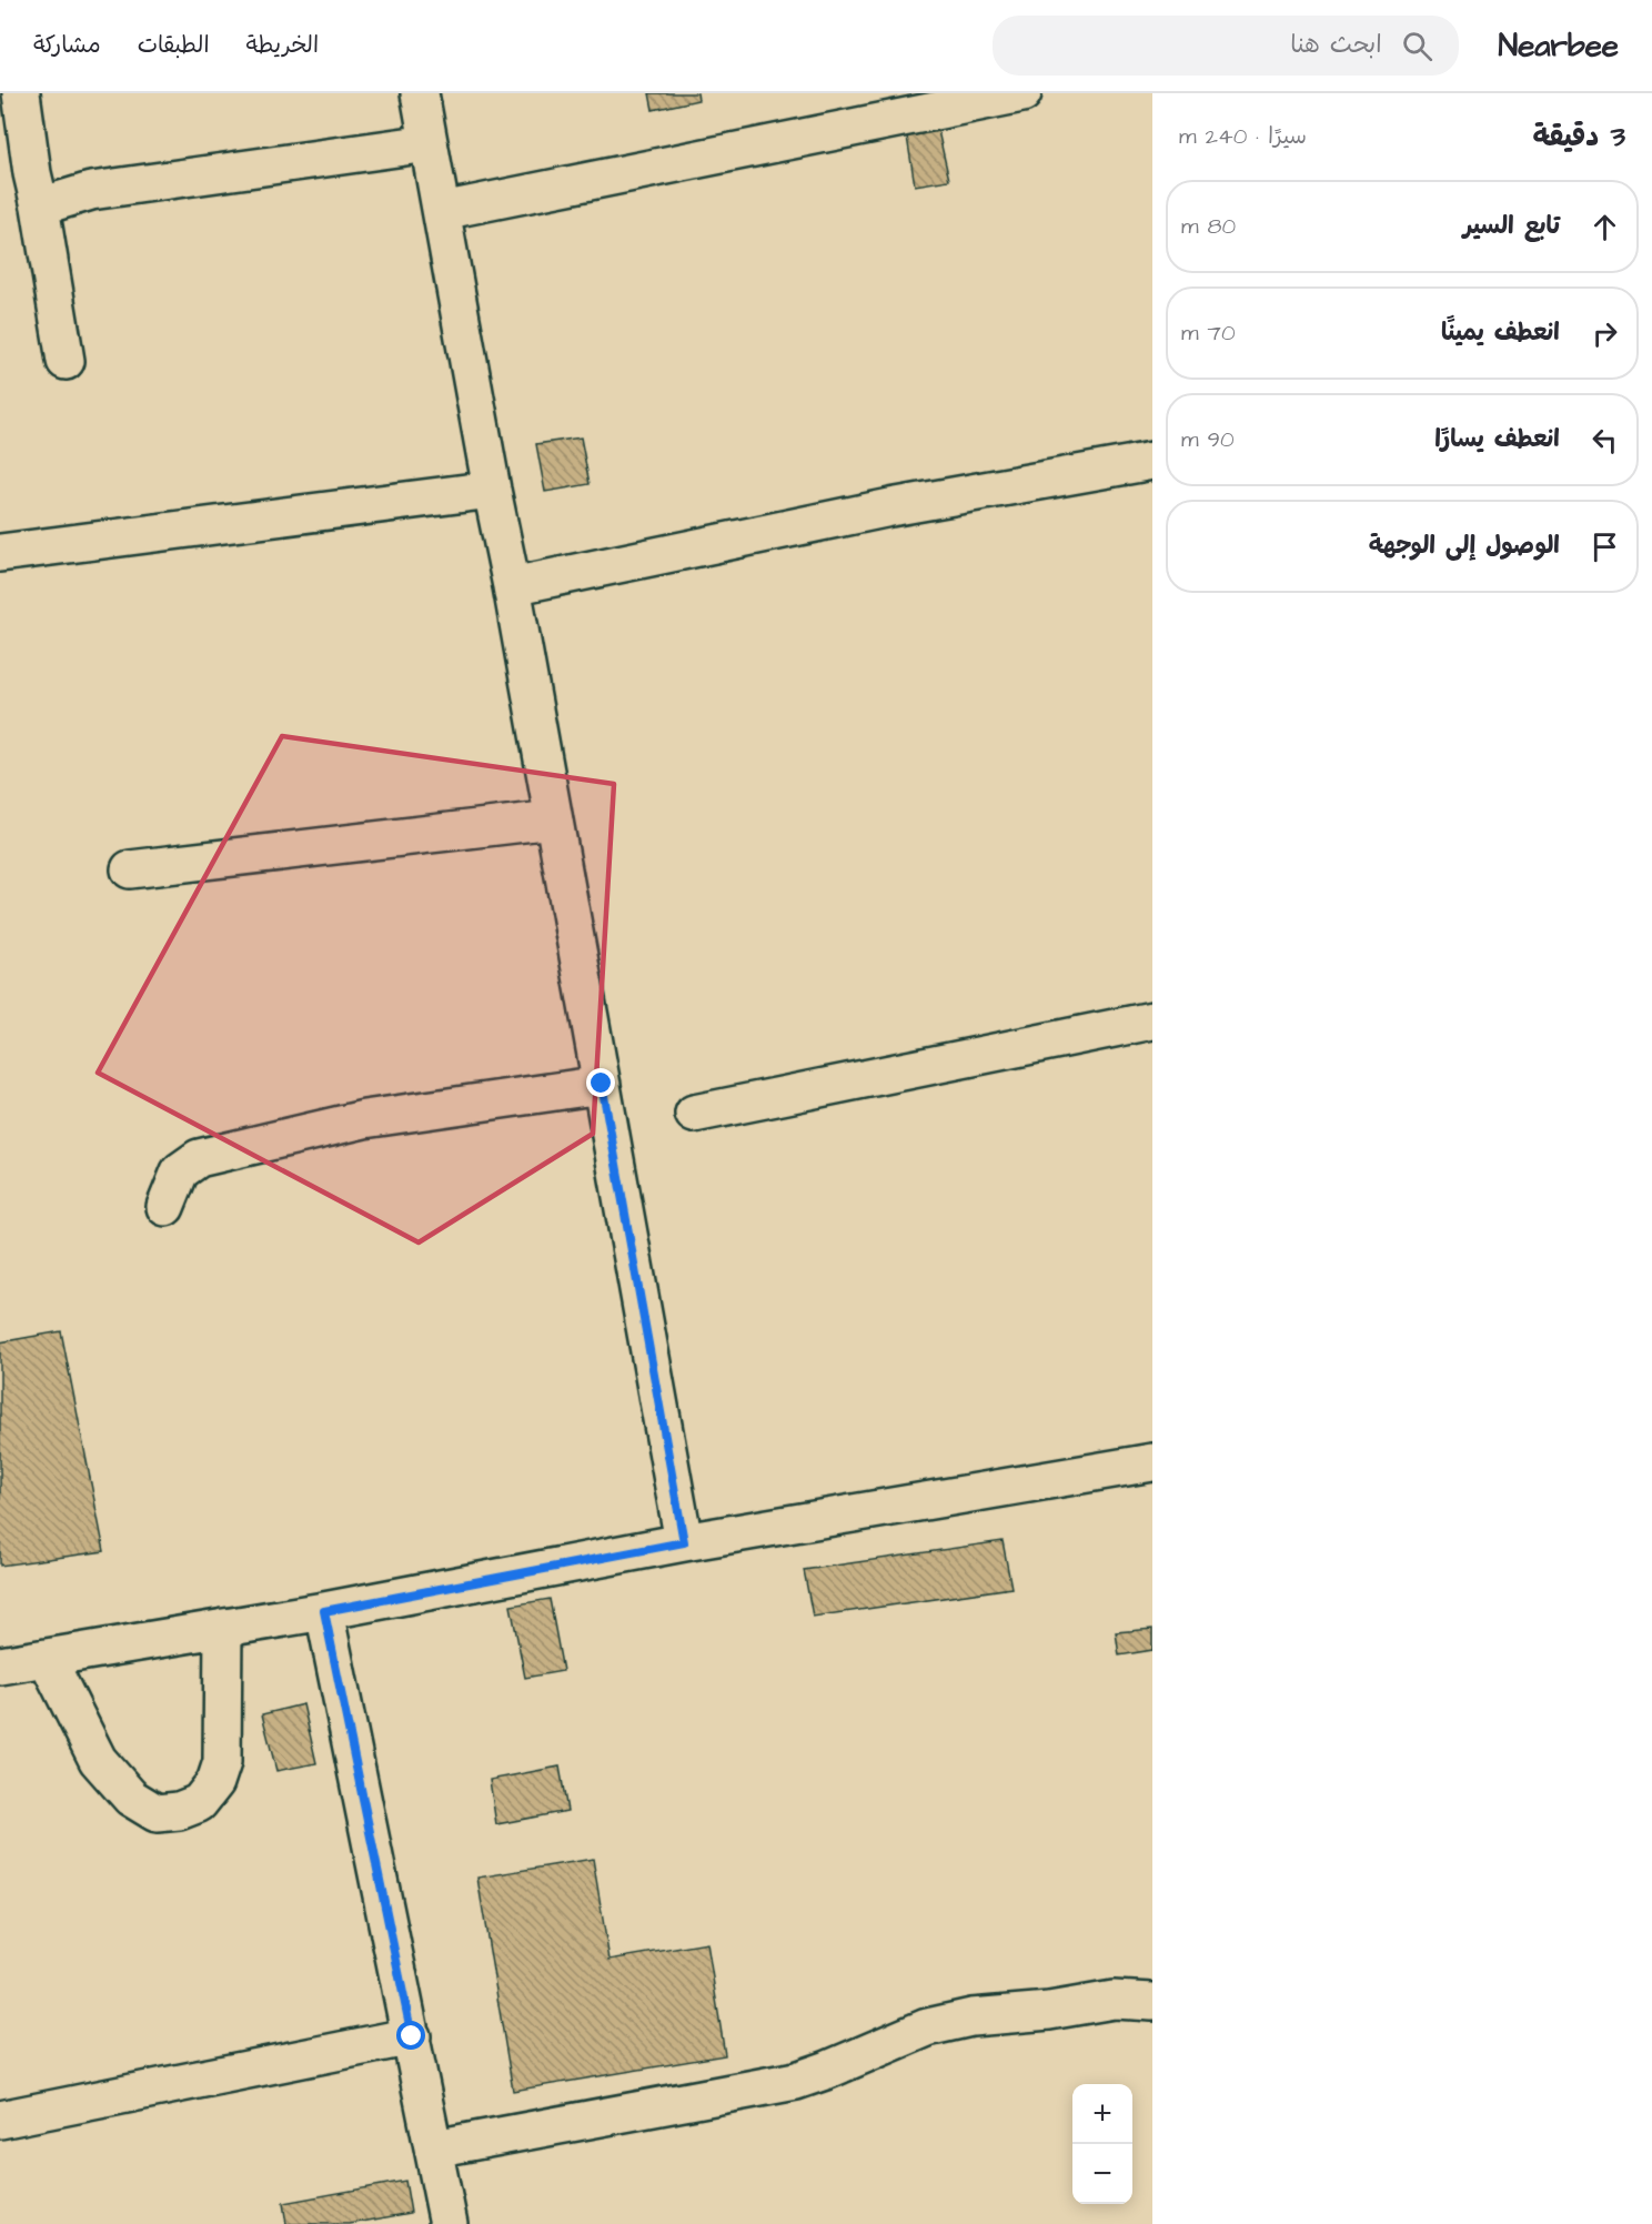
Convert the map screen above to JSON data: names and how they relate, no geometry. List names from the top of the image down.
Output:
{
  "page": {
    "header": "Nearbee",
    "search": "ابحث هنا",
    "nav": ["الخريطة", "الطبقات", "مشاركة"],
    "heading": ["3 دقيقة", "سيرًا · 240 m"],
    "list": [
      ["تابع السير", "80 m"],
      ["انعطف يمينًا", "70 m"],
      ["انعطف يسارًا", "90 m"],
      "الوصول إلى الوجهة"
    ],
    "map_buttons": ["+", "−"]
  }
}
